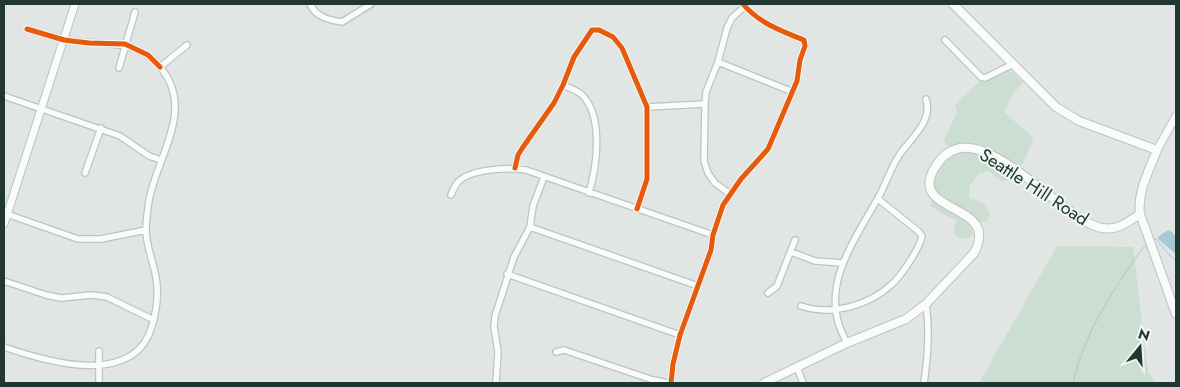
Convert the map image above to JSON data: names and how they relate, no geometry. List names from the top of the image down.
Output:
{
  "streets": {
    "main road": ["Seattle Hill Road"]
  },
  "north": "top"
}
